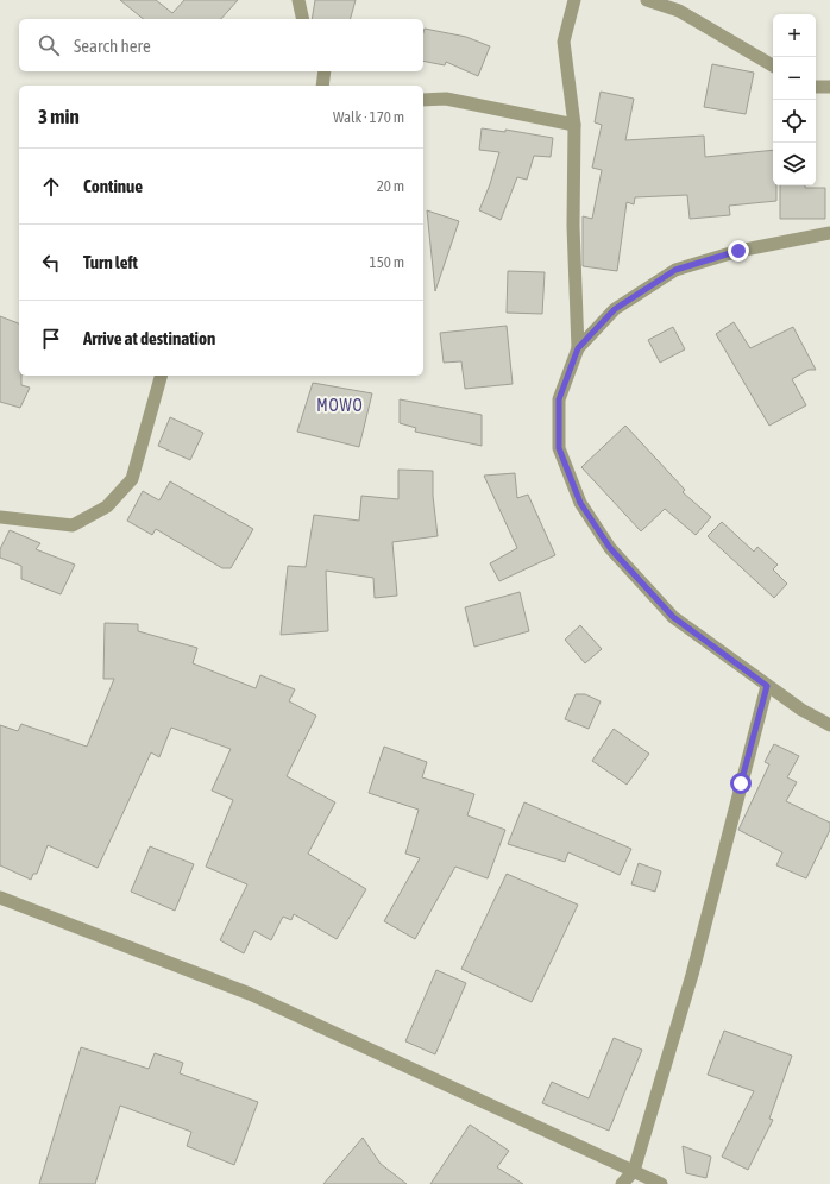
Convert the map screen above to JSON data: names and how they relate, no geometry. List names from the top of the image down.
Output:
{
  "districts": ["MOWO"],
  "page": {
    "map_buttons": ["+", "−"],
    "search": "Search here",
    "heading": ["3 min", "Walk · 170 m"],
    "list": [
      ["Continue", "20 m"],
      ["Turn left", "150 m"],
      "Arrive at destination"
    ]
  }
}
